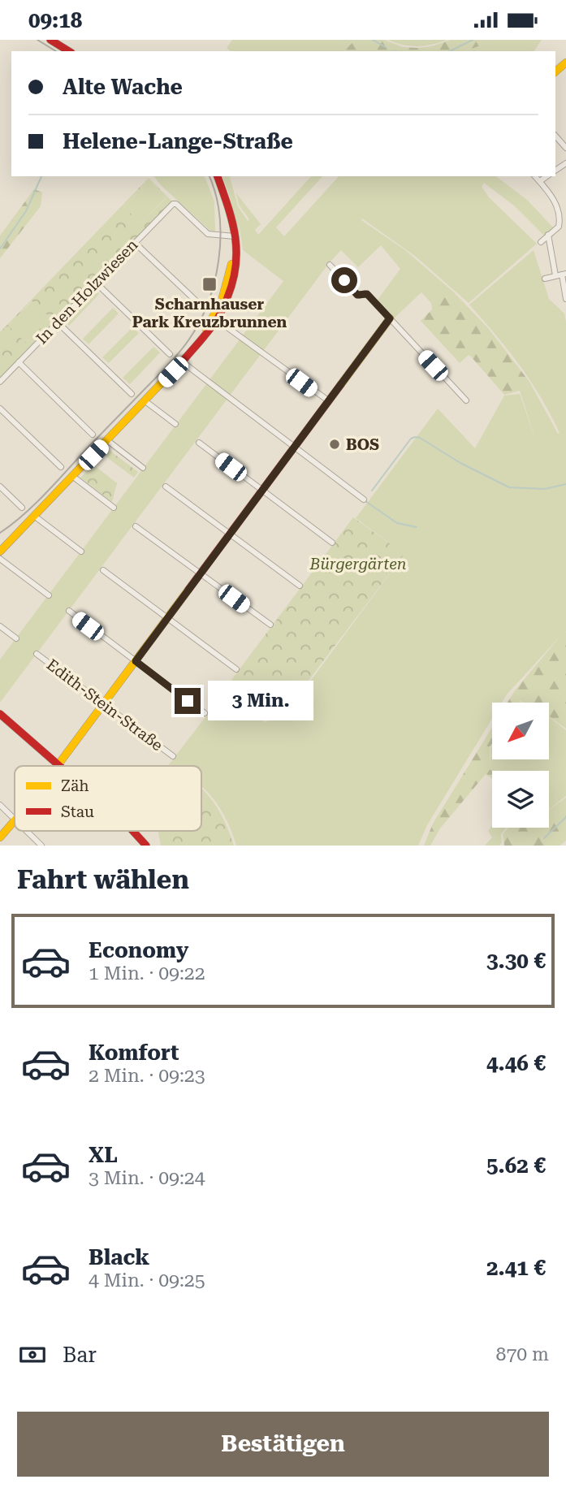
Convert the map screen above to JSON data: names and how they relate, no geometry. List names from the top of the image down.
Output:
{
  "streets": {
    "street": ["In den Holzwiesen", "Edith-Stein-Straße"]
  },
  "parks": ["Bürgergärten"],
  "places": {
    "transit": ["Scharnhauser Park Kreuzbrunnen"],
    "other": ["BOS"]
  },
  "legend": ["Zäh", "Stau"],
  "north": "bottom left",
  "page": {
    "status": "09:18",
    "banner": ["Alte Wache", "Helene-Lange-Straße"],
    "bubble": "3 Min.",
    "heading": "Fahrt wählen",
    "list": [
      {
        "name": "Economy",
        "note": "1 Min. · 09:22",
        "value": "3.30 €"
      },
      {
        "name": "Komfort",
        "note": "2 Min. · 09:23",
        "value": "4.46 €"
      },
      {
        "name": "XL",
        "note": "3 Min. · 09:24",
        "value": "5.62 €"
      },
      {
        "name": "Black",
        "note": "4 Min. · 09:25",
        "value": "2.41 €"
      }
    ],
    "pay": ["Bar", "870 m"],
    "buttons": "Bestätigen"
  }
}
